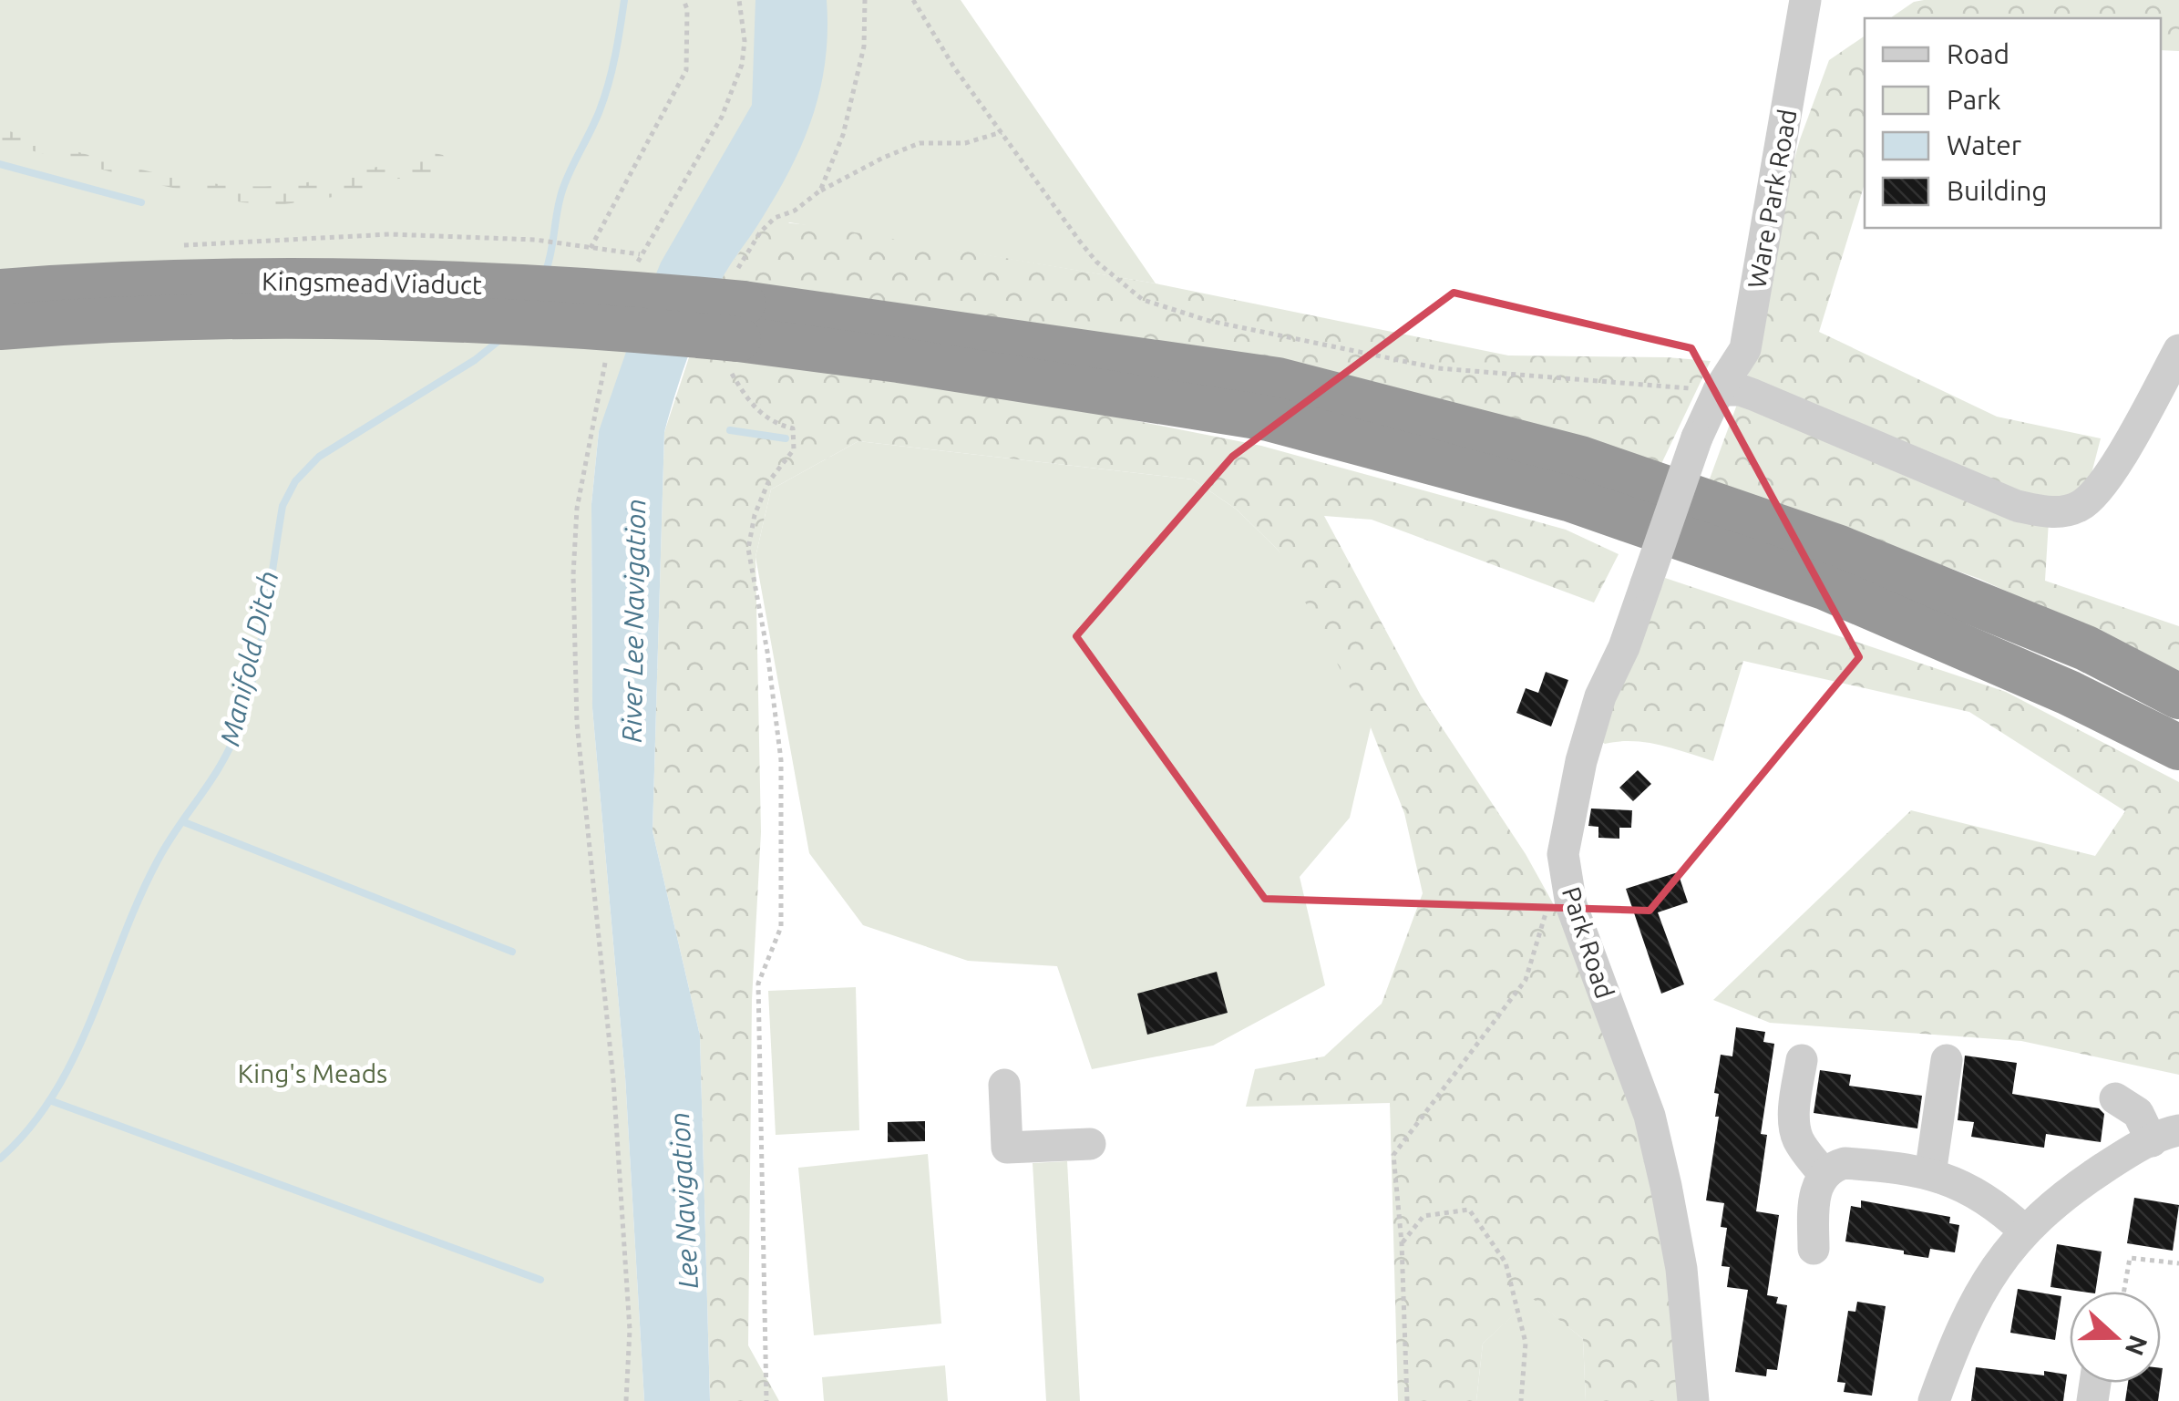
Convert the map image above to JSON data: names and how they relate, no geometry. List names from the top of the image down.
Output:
{
  "streets": {
    "highway": ["Kingsmead Viaduct"],
    "street": ["Ware Park Road", "Park Road"]
  },
  "crossings": [
    ["Ware Park Road", "Park Road"]
  ],
  "water": ["River Lee Navigation", "Manifold Ditch", "Lee Navigation"],
  "parks": ["King's Meads"],
  "legend": [
    "Road",
    "Park",
    "Water",
    "Building"
  ],
  "north": "right"
}
